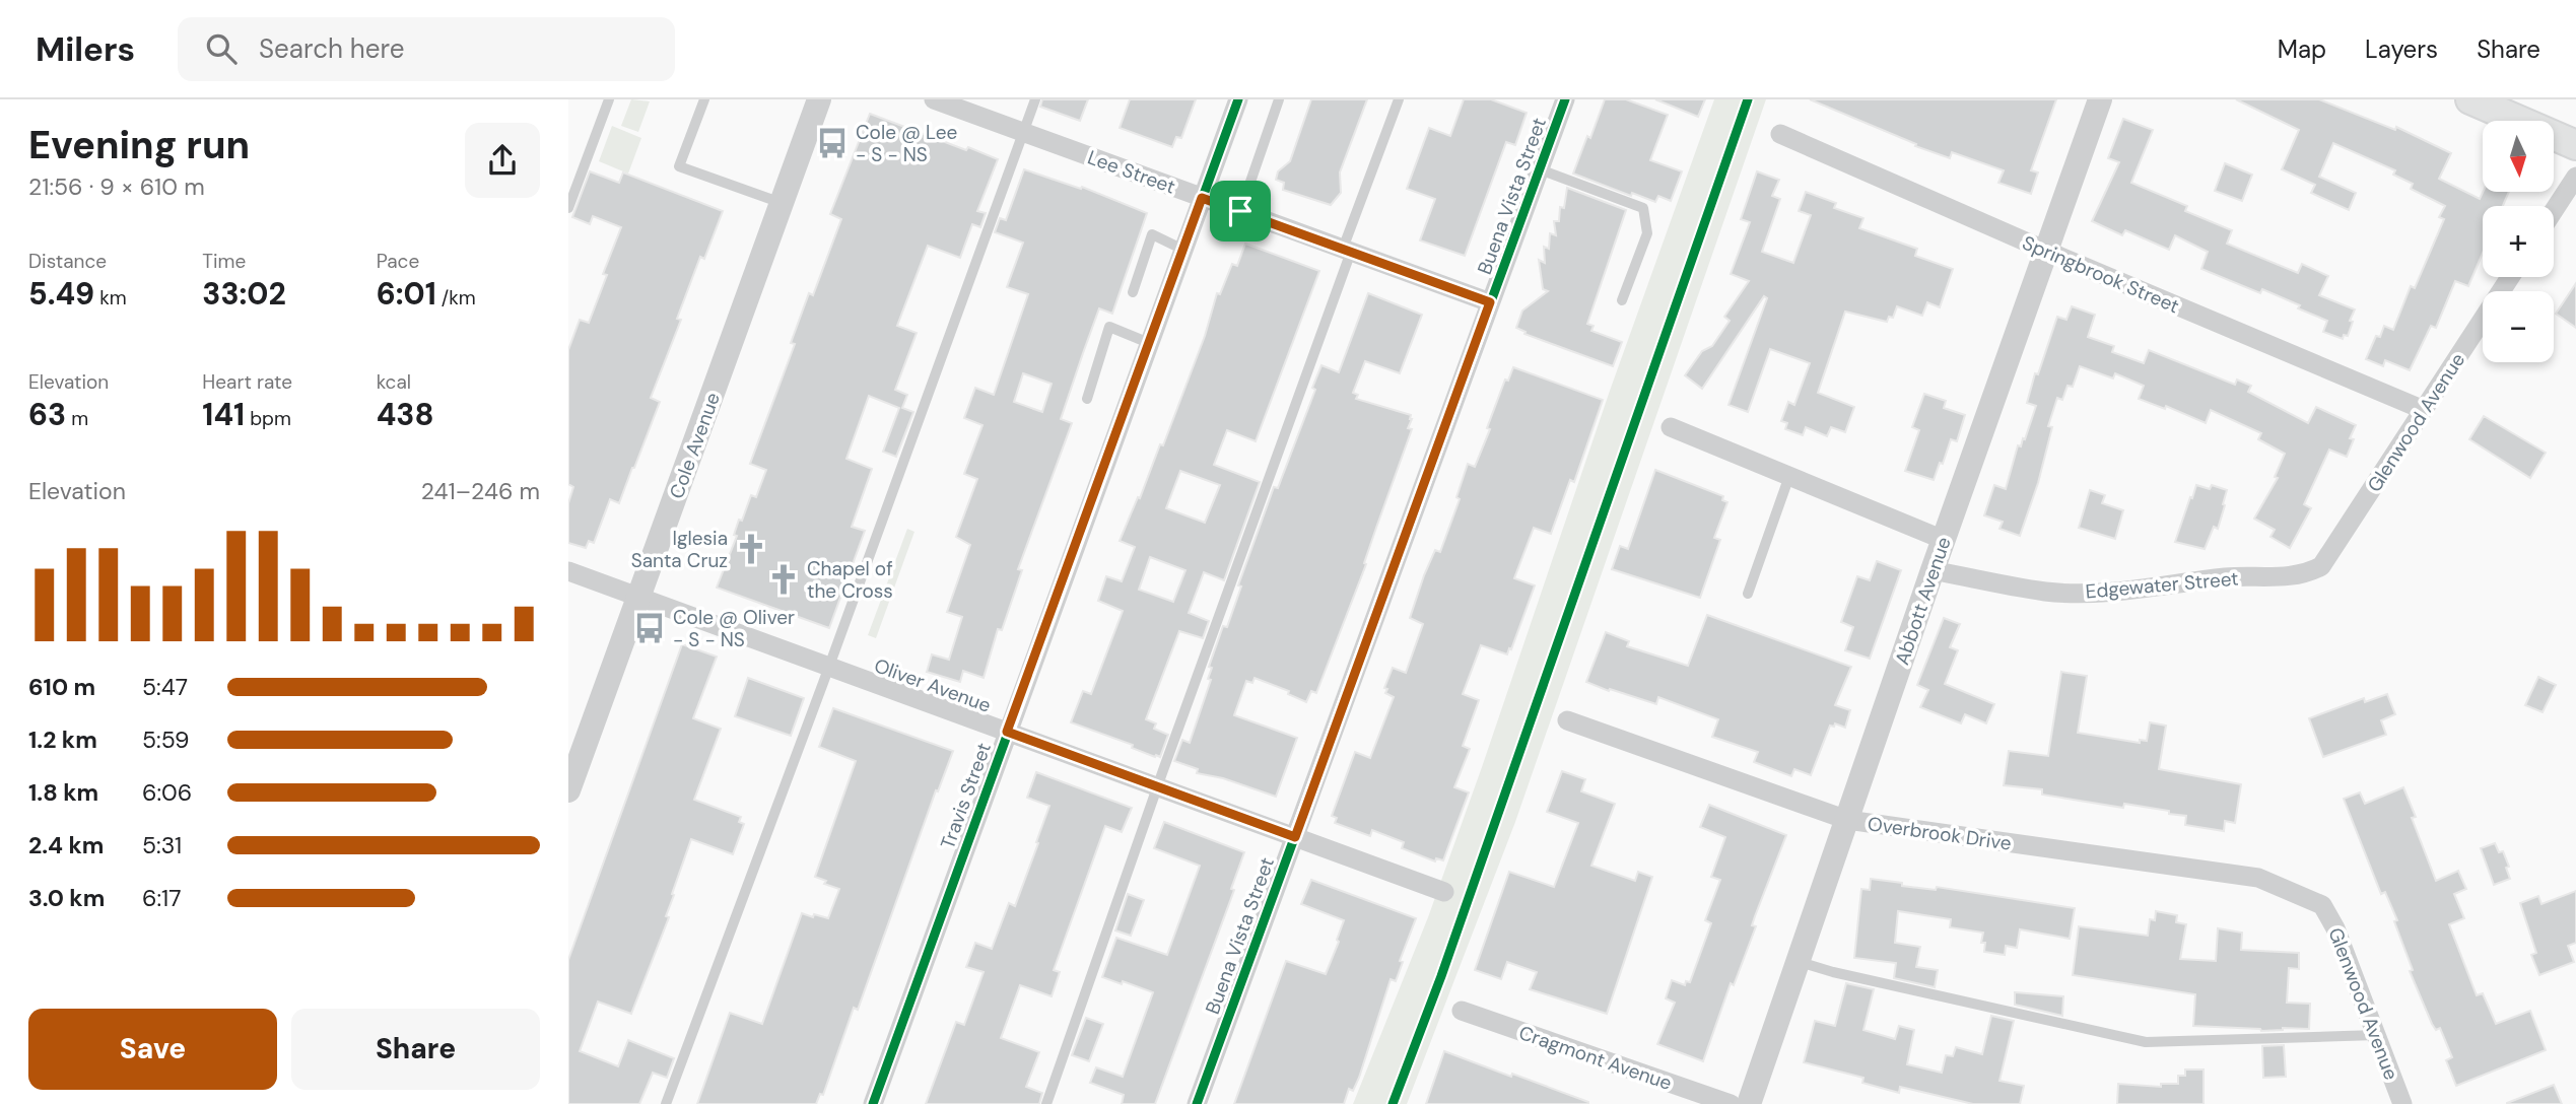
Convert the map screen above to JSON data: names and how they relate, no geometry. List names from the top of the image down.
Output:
{
  "streets": {
    "street": [
      "Lee Street",
      "Buena Vista Street",
      "Springbrook Street",
      "Glenwood Avenue",
      "Cole Avenue",
      "Edgewater Street",
      "Abbott Avenue",
      "Oliver Avenue",
      "Travis Street",
      "Overbrook Drive",
      "Cragmont Avenue"
    ]
  },
  "crossings": [
    ["Lee Street", "Buena Vista Street"],
    ["Lee Street", "Travis Street"],
    ["Buena Vista Street", "Oliver Avenue"],
    ["Springbrook Street", "Glenwood Avenue"],
    ["Springbrook Street", "Abbott Avenue"],
    ["Glenwood Avenue", "Edgewater Street"],
    ["Glenwood Avenue", "Overbrook Drive"],
    ["Cole Avenue", "Oliver Avenue"],
    ["Edgewater Street", "Abbott Avenue"],
    ["Abbott Avenue", "Overbrook Drive"],
    ["Oliver Avenue", "Travis Street"]
  ],
  "places": {
    "bus stop": ["Cole @ Lee - S - NS", "Cole @ Oliver - S - NS"],
    "church": ["Iglesia Santa Cruz", "Chapel of the Cross"]
  },
  "north": "bottom",
  "page": {
    "header": "Milers",
    "search": "Search here",
    "nav": ["Map", "Layers", "Share"],
    "heading": ["Evening run", "21:56 · 9 × 610 m"],
    "map_buttons": ["+", "−"],
    "stats": [
      ["Distance", "5.49 km"],
      ["Time", "33:02"],
      ["Pace", "6:01 /km"],
      ["Elevation", "63 m"],
      ["Heart rate", "141 bpm"],
      ["kcal", "438"]
    ],
    "chart": ["Elevation", "241–246 m"],
    "list": [
      {
        "name": "610 m",
        "note": "5:47"
      },
      {
        "name": "1.2 km",
        "note": "5:59"
      },
      {
        "name": "1.8 km",
        "note": "6:06"
      },
      {
        "name": "2.4 km",
        "note": "5:31"
      },
      {
        "name": "3.0 km",
        "note": "6:17"
      }
    ],
    "buttons": ["Save", "Share"]
  }
}
